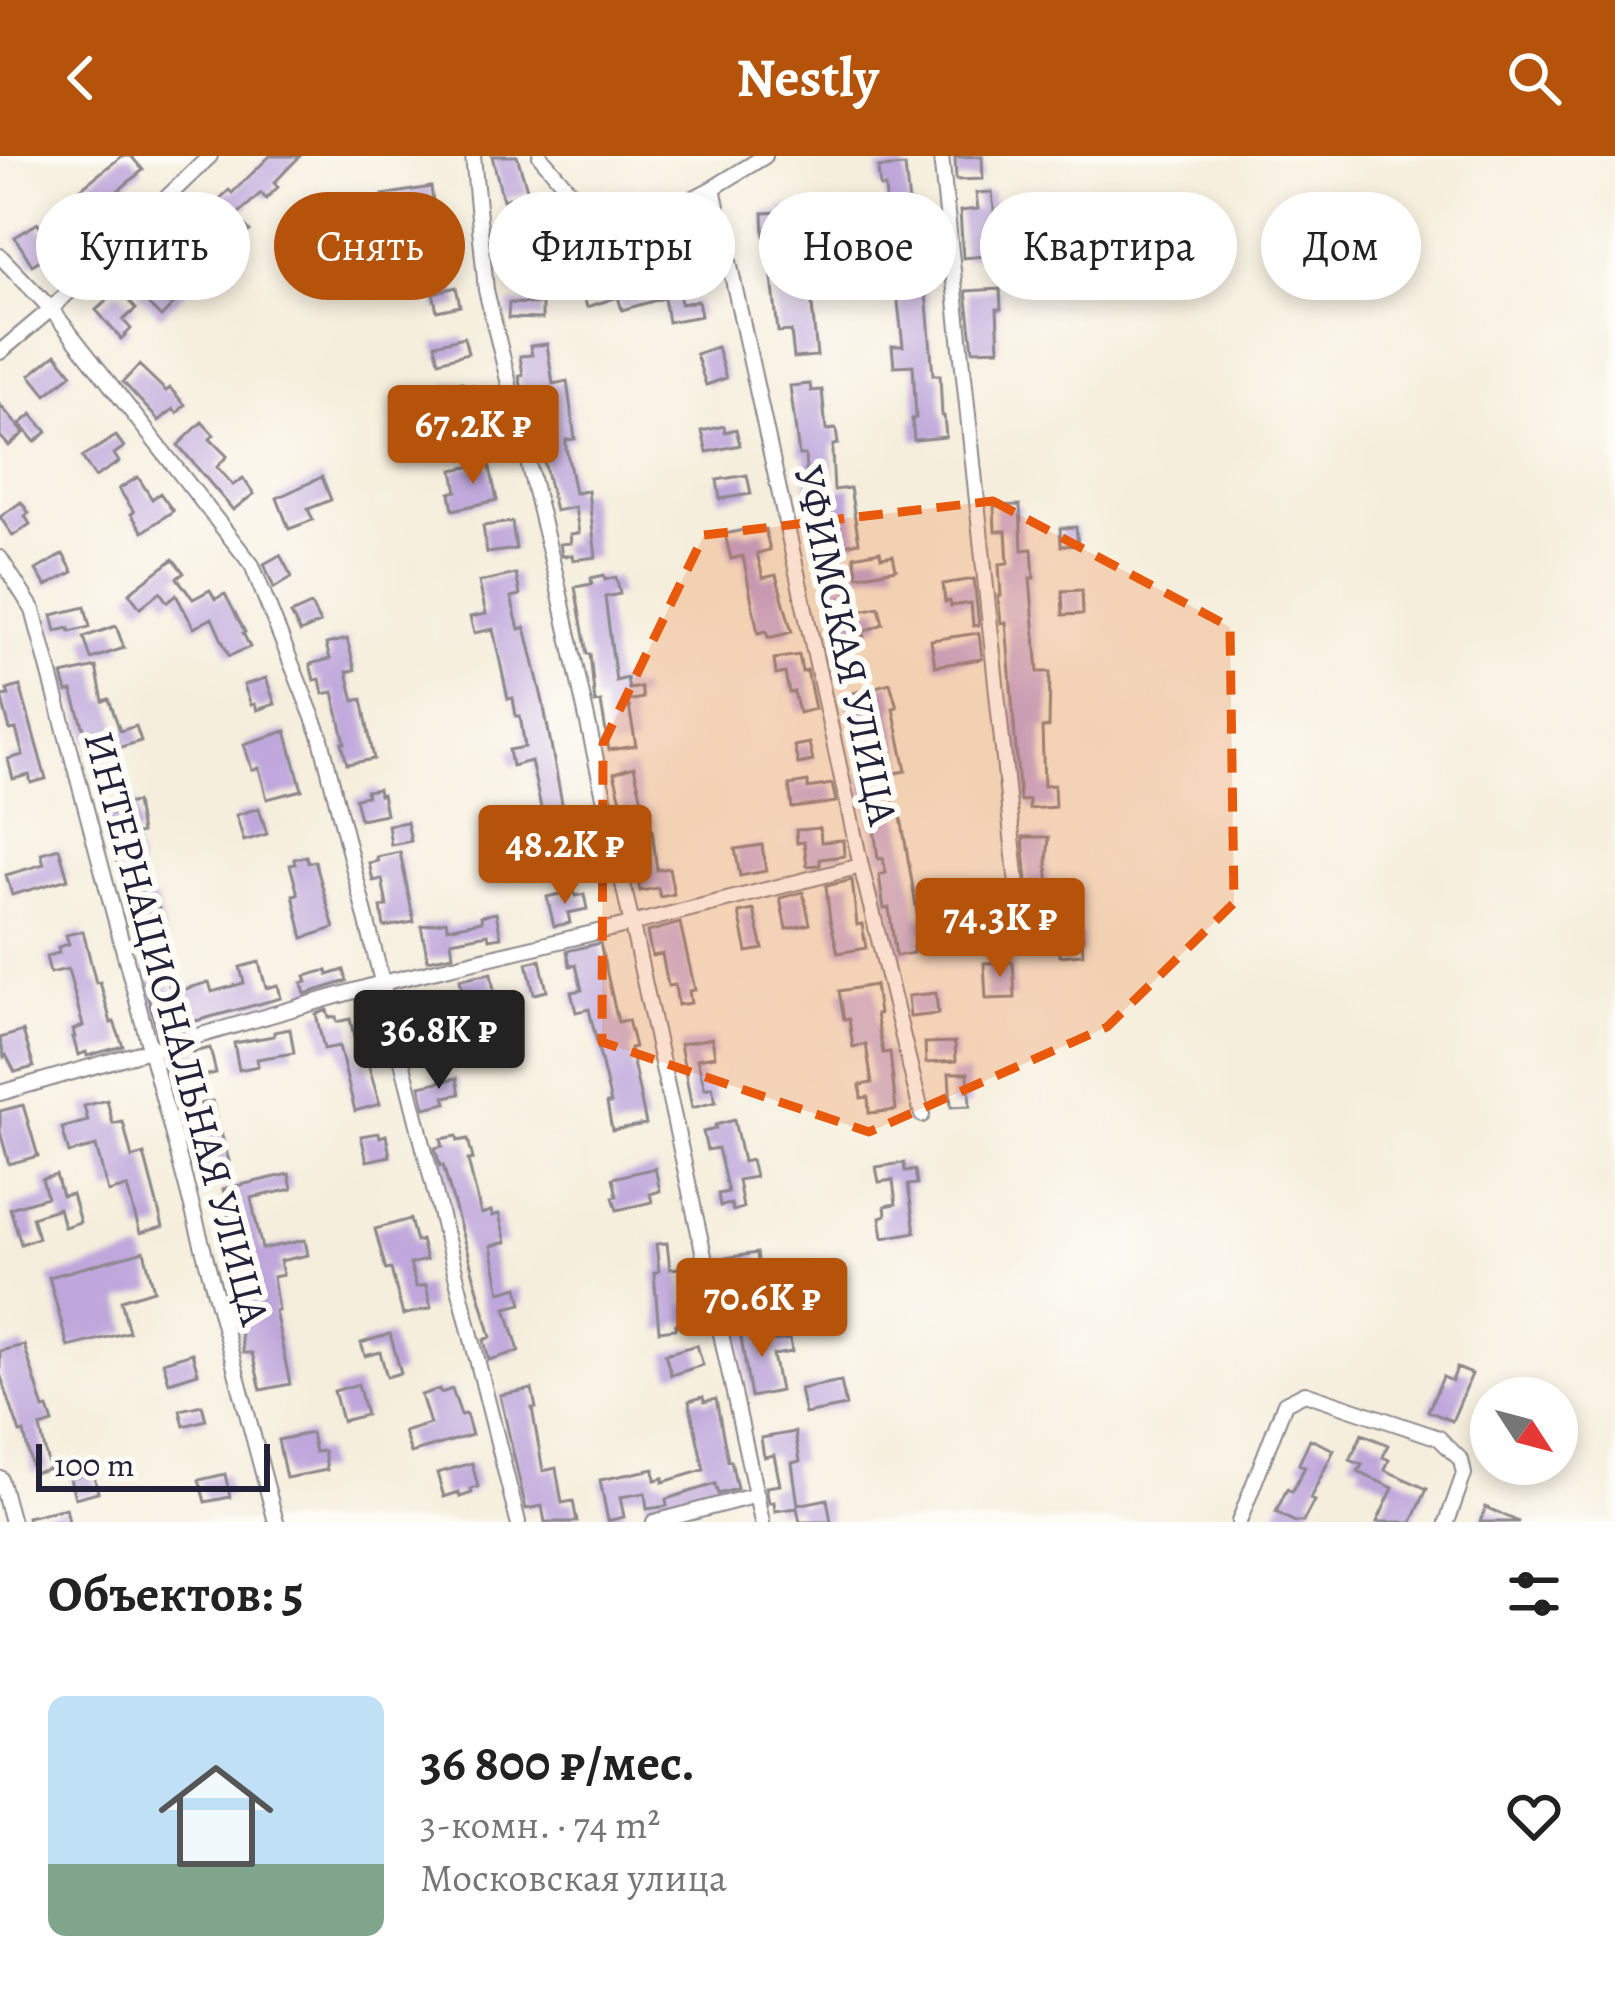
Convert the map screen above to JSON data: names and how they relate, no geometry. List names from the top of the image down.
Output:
{
  "streets": {
    "street": ["УФИМСКАЯ УЛИЦА", "ИНТЕРНАЦИОНАЛЬНАЯ УЛИЦА"]
  },
  "scale_bar": "100 m",
  "north": "bottom right",
  "page": {
    "header": "Nestly",
    "chip": [
      "Купить",
      "Снять",
      "Фильтры",
      "Новое",
      "Квартира",
      "Дом"
    ],
    "price": [
      "67.2K ₽",
      "48.2K ₽",
      "74.3K ₽",
      "36.8K ₽",
      "70.6K ₽"
    ],
    "scale": "100 m",
    "heading": "Объектов: 5",
    "list": [
      {
        "name": "36 800 ₽/мес.",
        "note": "3-комн. · 74 m² · Московская улица"
      }
    ]
  }
}
